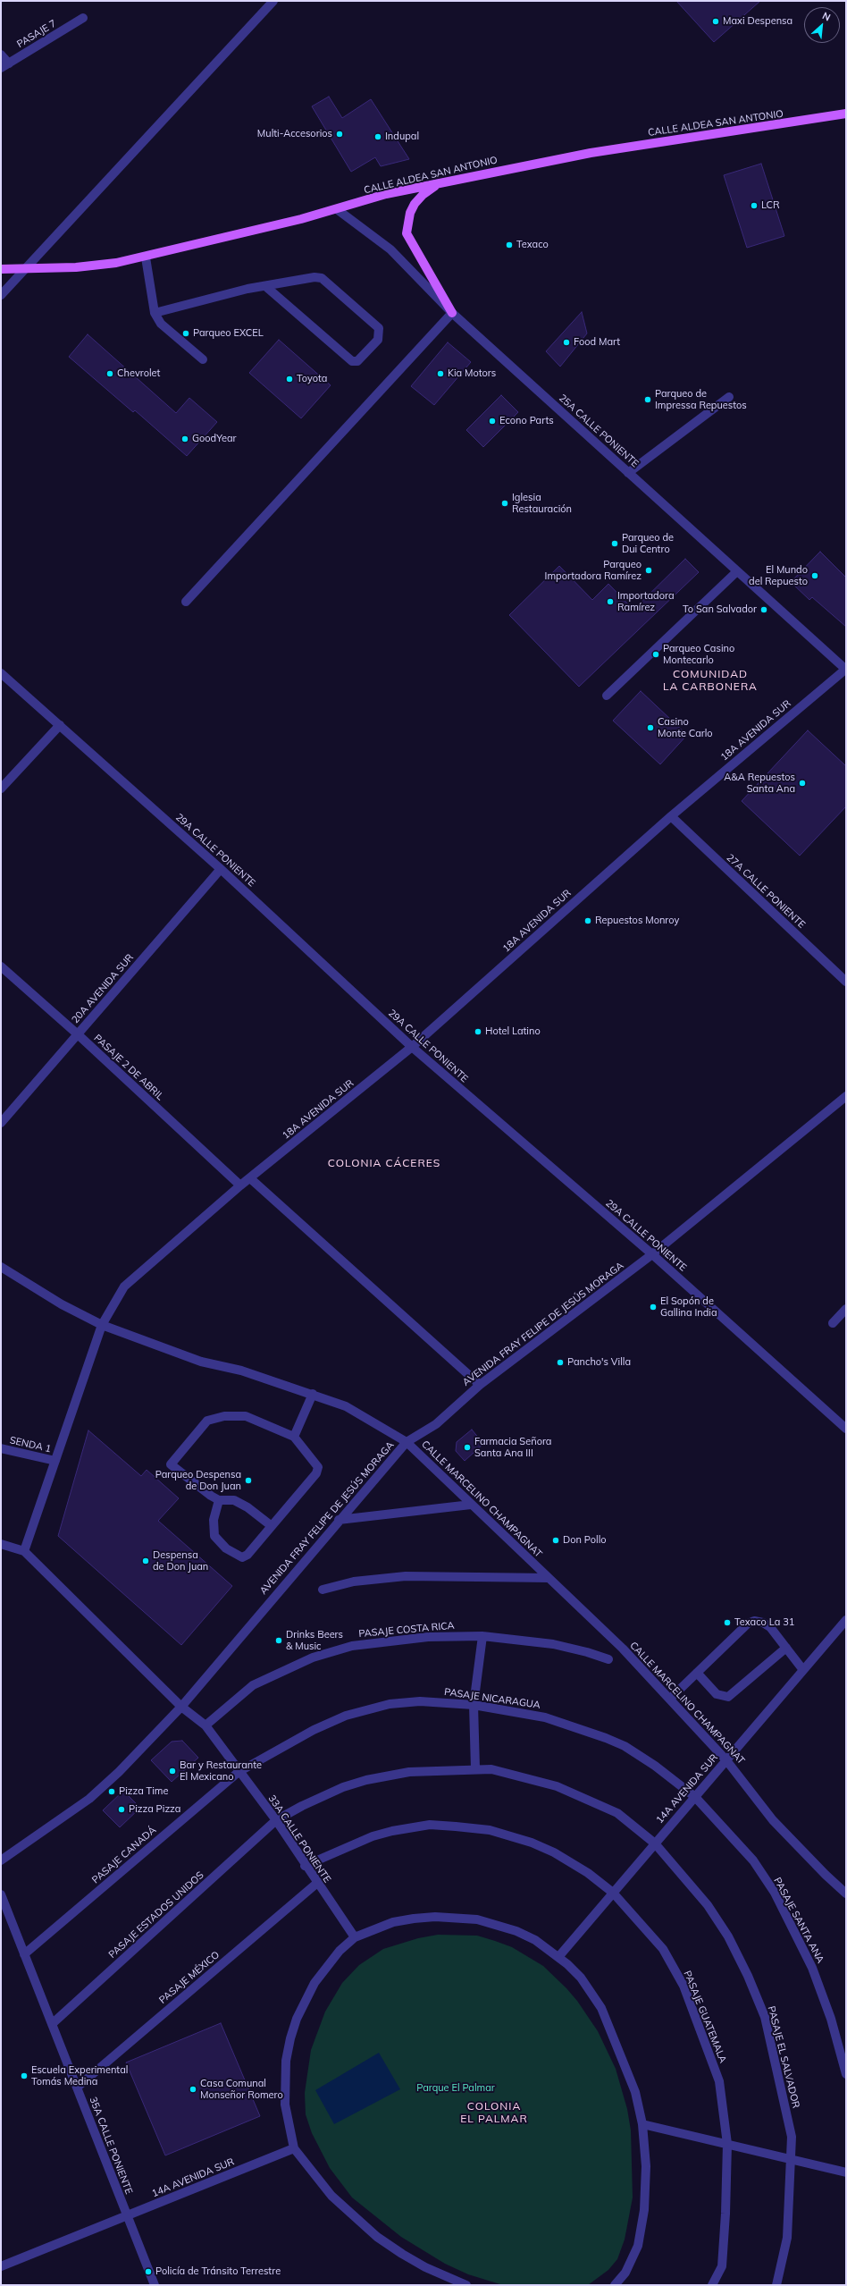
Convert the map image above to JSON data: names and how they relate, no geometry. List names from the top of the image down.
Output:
{
  "streets": {
    "main road": ["CALLE ALDEA SAN ANTONIO"],
    "street": [
      "PASAJE 7",
      "25A CALLE PONIENTE",
      "18A AVENIDA SUR",
      "29A CALLE PONIENTE",
      "27A CALLE PONIENTE",
      "20A AVENIDA SUR",
      "PASAJE 2 DE ABRIL",
      "AVENIDA FRAY FELIPE DE JESÚS MORAGA",
      "SENDA 1",
      "CALLE MARCELINO CHAMPAGNAT",
      "PASAJE COSTA RICA",
      "PASAJE NICARAGUA",
      "14A AVENIDA SUR",
      "33A CALLE PONIENTE",
      "PASAJE CANADÁ",
      "PASAJE ESTADOS UNIDOS",
      "PASAJE SANTA ANA",
      "PASAJE MÉXICO",
      "PASAJE GUATEMALA",
      "PASAJE EL SALVADOR",
      "35A CALLE PONIENTE"
    ]
  },
  "crossings": [
    ["CALLE ALDEA SAN ANTONIO", "25A CALLE PONIENTE"],
    ["25A CALLE PONIENTE", "18A AVENIDA SUR"],
    ["18A AVENIDA SUR", "29A CALLE PONIENTE"],
    ["18A AVENIDA SUR", "27A CALLE PONIENTE"],
    ["18A AVENIDA SUR", "PASAJE 2 DE ABRIL"],
    ["18A AVENIDA SUR", "SENDA 1"],
    ["18A AVENIDA SUR", "CALLE MARCELINO CHAMPAGNAT"],
    ["18A AVENIDA SUR", "33A CALLE PONIENTE"],
    ["29A CALLE PONIENTE", "20A AVENIDA SUR"],
    ["29A CALLE PONIENTE", "AVENIDA FRAY FELIPE DE JESÚS MORAGA"],
    ["20A AVENIDA SUR", "PASAJE 2 DE ABRIL"],
    ["AVENIDA FRAY FELIPE DE JESÚS MORAGA", "CALLE MARCELINO CHAMPAGNAT"],
    ["AVENIDA FRAY FELIPE DE JESÚS MORAGA", "33A CALLE PONIENTE"],
    ["CALLE MARCELINO CHAMPAGNAT", "14A AVENIDA SUR"],
    ["PASAJE COSTA RICA", "33A CALLE PONIENTE"],
    ["PASAJE NICARAGUA", "14A AVENIDA SUR"],
    ["PASAJE NICARAGUA", "33A CALLE PONIENTE"],
    ["PASAJE NICARAGUA", "PASAJE CANADÁ"],
    ["PASAJE NICARAGUA", "PASAJE SANTA ANA"],
    ["14A AVENIDA SUR", "PASAJE SANTA ANA"],
    ["14A AVENIDA SUR", "PASAJE GUATEMALA"],
    ["14A AVENIDA SUR", "PASAJE EL SALVADOR"],
    ["14A AVENIDA SUR", "35A CALLE PONIENTE"],
    ["33A CALLE PONIENTE", "PASAJE CANADÁ"],
    ["33A CALLE PONIENTE", "PASAJE ESTADOS UNIDOS"],
    ["33A CALLE PONIENTE", "PASAJE MÉXICO"],
    ["33A CALLE PONIENTE", "PASAJE GUATEMALA"],
    ["PASAJE CANADÁ", "35A CALLE PONIENTE"],
    ["PASAJE ESTADOS UNIDOS", "35A CALLE PONIENTE"],
    ["PASAJE MÉXICO", "35A CALLE PONIENTE"]
  ],
  "districts": ["COMUNIDAD LA CARBONERA", "COLONIA CÁCERES", "COLONIA EL PALMAR"],
  "parks": ["Parque El Palmar"],
  "places": [
    "Maxi Despensa",
    "Multi-Accesorios",
    "Indupal",
    "LCR",
    "Texaco",
    "Parqueo EXCEL",
    "Food Mart",
    "Chevrolet",
    "Kia Motors",
    "Toyota",
    "Parqueo de Impressa Repuestos",
    "Econo Parts",
    "GoodYear",
    "Iglesia Restauración",
    "Parqueo de Dui Centro",
    "Parqueo Importadora Ramírez",
    "El Mundo del Repuesto",
    "Importadora Ramírez",
    "To San Salvador",
    "Parqueo Casino Montecarlo",
    "Casino Monte Carlo",
    "A&A Repuestos Santa Ana",
    "Repuestos Monroy",
    "Hotel Latino",
    "El Sopón de Gallina India",
    "Pancho's Villa",
    "Farmacia Señora Santa Ana III",
    "Parqueo Despensa de Don Juan",
    "Don Pollo",
    "Despensa de Don Juan",
    "Texaco La 31",
    "Drinks Beers & Music",
    "Bar y Restaurante El Mexicano",
    "Pizza Time",
    "Pizza Pizza",
    "Escuela Experimental Tomás Medina",
    "Casa Comunal Monseñor Romero",
    "Policía de Tránsito Terrestre"
  ],
  "north": "top right"
}
